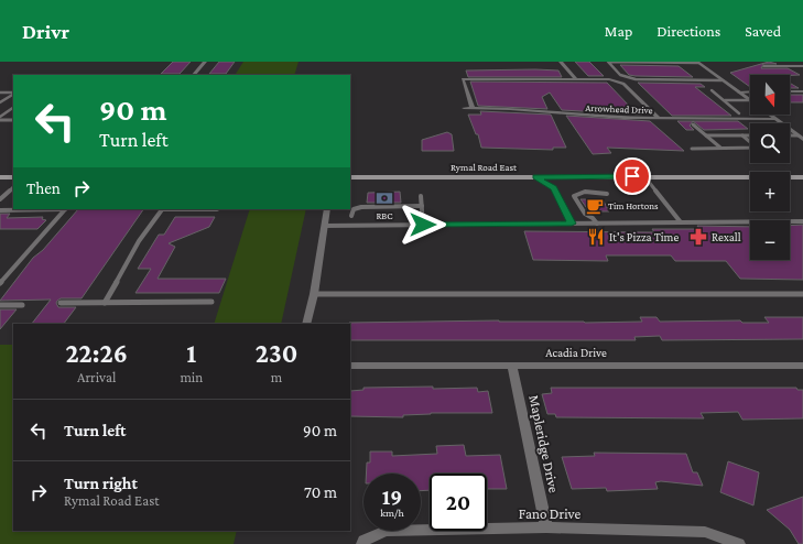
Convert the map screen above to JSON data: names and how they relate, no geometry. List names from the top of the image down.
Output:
{
  "streets": {
    "main road": ["Rymal Road East"],
    "street": [
      "Arrowhead Drive",
      "Acadia Drive",
      "Mapleridge Drive",
      "Fano Drive"
    ]
  },
  "crossings": [
    ["Acadia Drive", "Mapleridge Drive"],
    ["Mapleridge Drive", "Fano Drive"]
  ],
  "places": {
    "bank": ["RBC"],
    "cafe": ["Tim Hortons"],
    "restaurant": ["It's Pizza Time"],
    "pharmacy": ["Rexall"]
  },
  "north": "bottom",
  "page": {
    "header": "Drivr",
    "nav": ["Map", "Directions", "Saved"],
    "map_buttons": ["+", "−"],
    "turn": ["90 m", "Turn left"],
    "then": "Then",
    "eta": [
      "22:26",
      "Arrival",
      "1",
      "min",
      "230",
      "m"
    ],
    "list": [
      {
        "name": "Turn left",
        "value": "90 m"
      },
      {
        "name": "Turn right",
        "note": "Rymal Road East",
        "value": "70 m"
      }
    ],
    "speed": "19 km/h",
    "limit": "20"
  }
}
